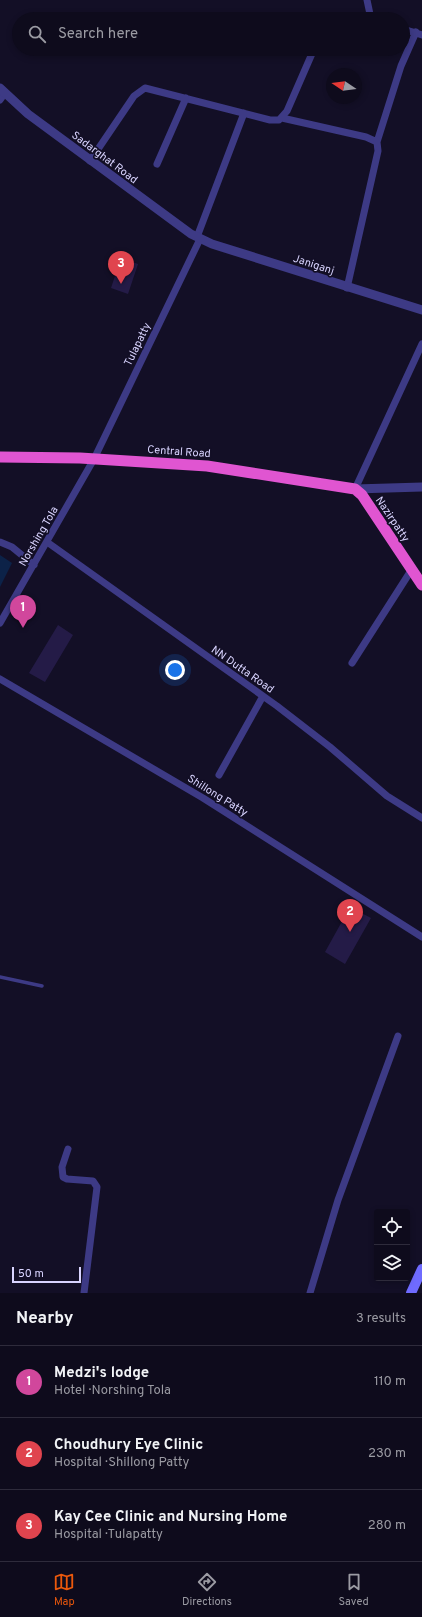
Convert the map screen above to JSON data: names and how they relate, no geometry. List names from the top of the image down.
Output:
{
  "streets": {
    "highway": ["Central Road", "Nazirpatty"],
    "street": [
      "Sadarghat Road",
      "Janiganj",
      "Tulapatty",
      "Norshing Tola",
      "NN Dutta Road",
      "Shillong Patty"
    ]
  },
  "crossings": [
    ["Sadarghat Road", "Janiganj"],
    ["Sadarghat Road", "Tulapatty"],
    ["Janiganj", "Tulapatty"],
    ["Tulapatty", "Central Road"],
    ["Tulapatty", "Norshing Tola"],
    ["Central Road", "Nazirpatty"],
    ["Central Road", "Norshing Tola"],
    ["Norshing Tola", "NN Dutta Road"]
  ],
  "scale_bar": "50 m",
  "north": "left",
  "page": {
    "search": "Search here",
    "pins": ["3", "1", "2"],
    "scale": "50 m",
    "heading": ["Nearby", "3 results"],
    "list": [
      {
        "mark": "1",
        "name": "Medzi's lodge",
        "note": "Hotel · Norshing Tola",
        "value": "110 m"
      },
      {
        "mark": "2",
        "name": "Choudhury Eye Clinic",
        "note": "Hospital · Shillong Patty",
        "value": "230 m"
      },
      {
        "mark": "3",
        "name": "Kay Cee Clinic and Nursing Home",
        "note": "Hospital · Tulapatty",
        "value": "280 m"
      }
    ],
    "nav": ["Map", "Directions", "Saved"]
  }
}
